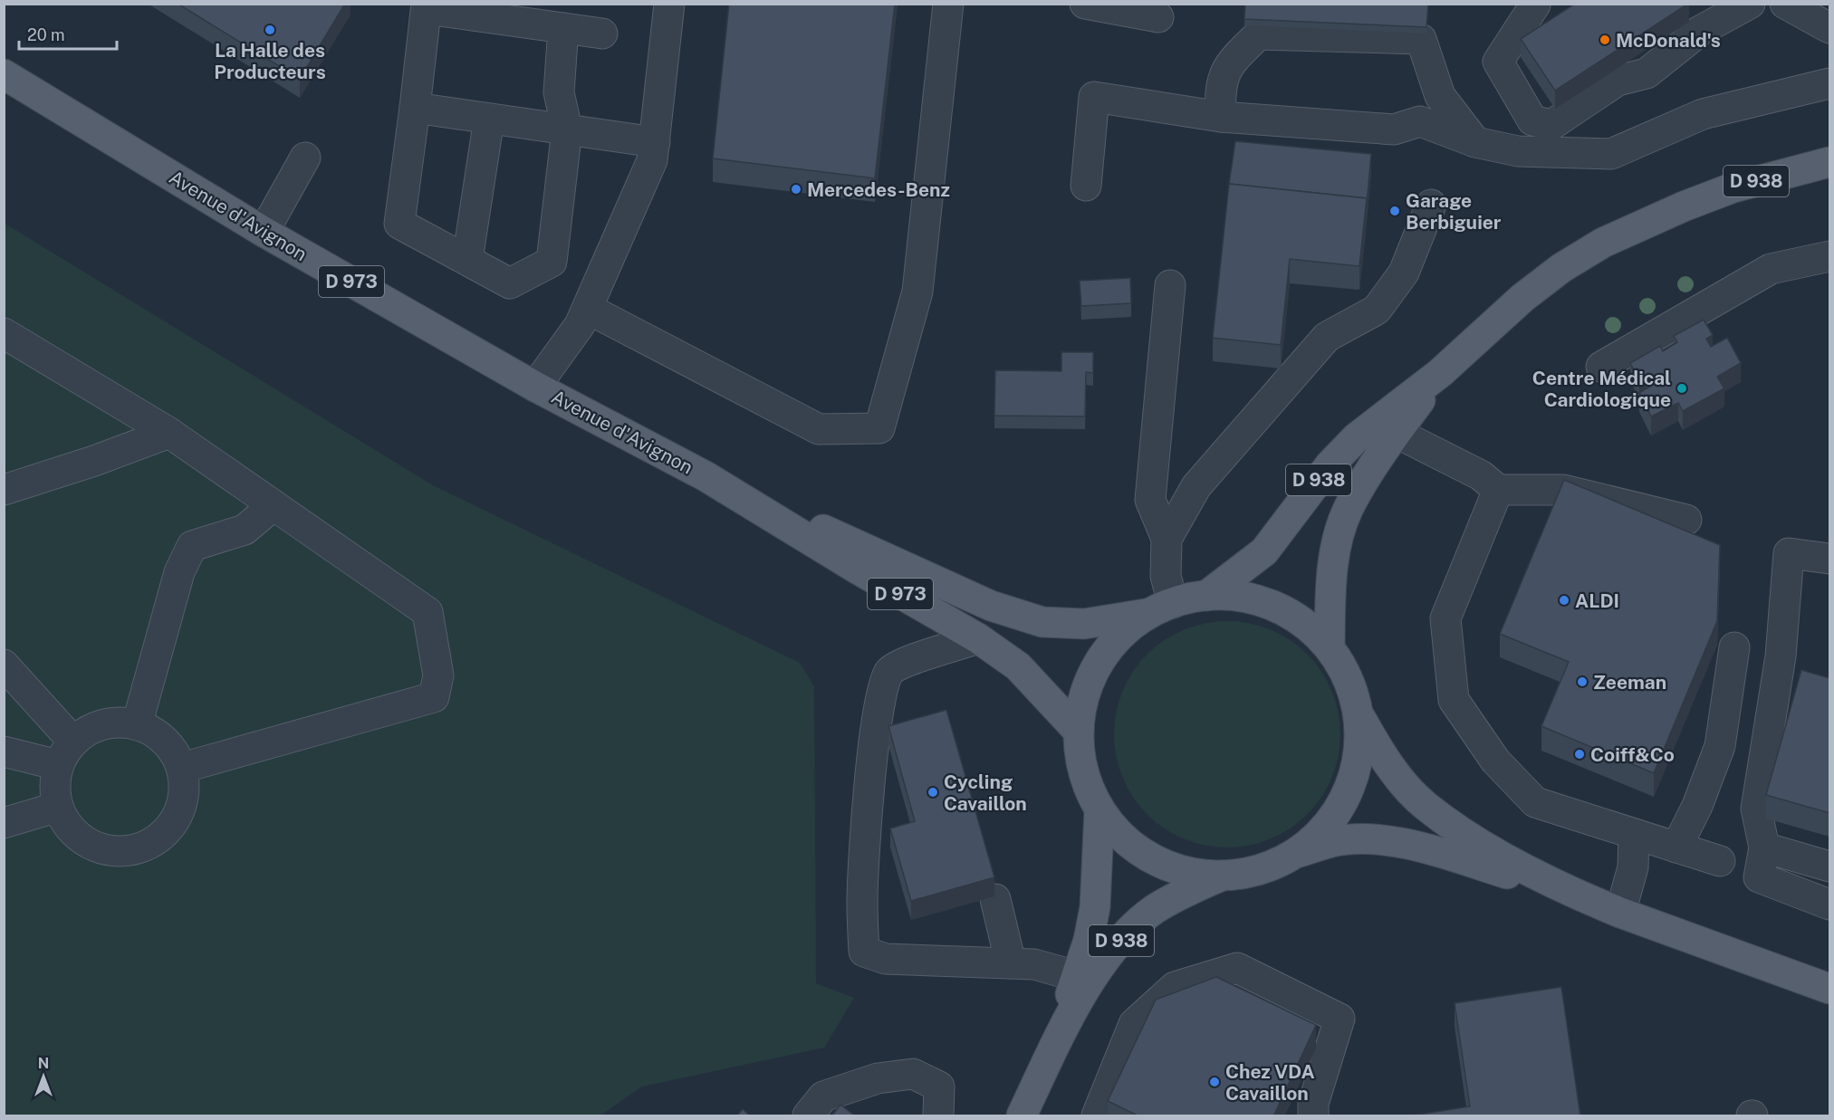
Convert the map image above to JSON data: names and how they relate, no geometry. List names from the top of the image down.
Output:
{
  "streets": {
    "main road": ["D 938", "Avenue d'Avignon", "D 973"]
  },
  "crossings": [
    ["D 938", "Avenue d'Avignon"]
  ],
  "places": [
    "La Halle des Producteurs",
    "McDonald's",
    "Mercedes-Benz",
    "Garage Berbiguier",
    "Centre Médical Cardiologique",
    "ALDI",
    "Zeeman",
    "Coiff&Co",
    "Cycling Cavaillon",
    "Chez VDA Cavaillon"
  ],
  "scale_bar": "20 m",
  "north": "top"
}
